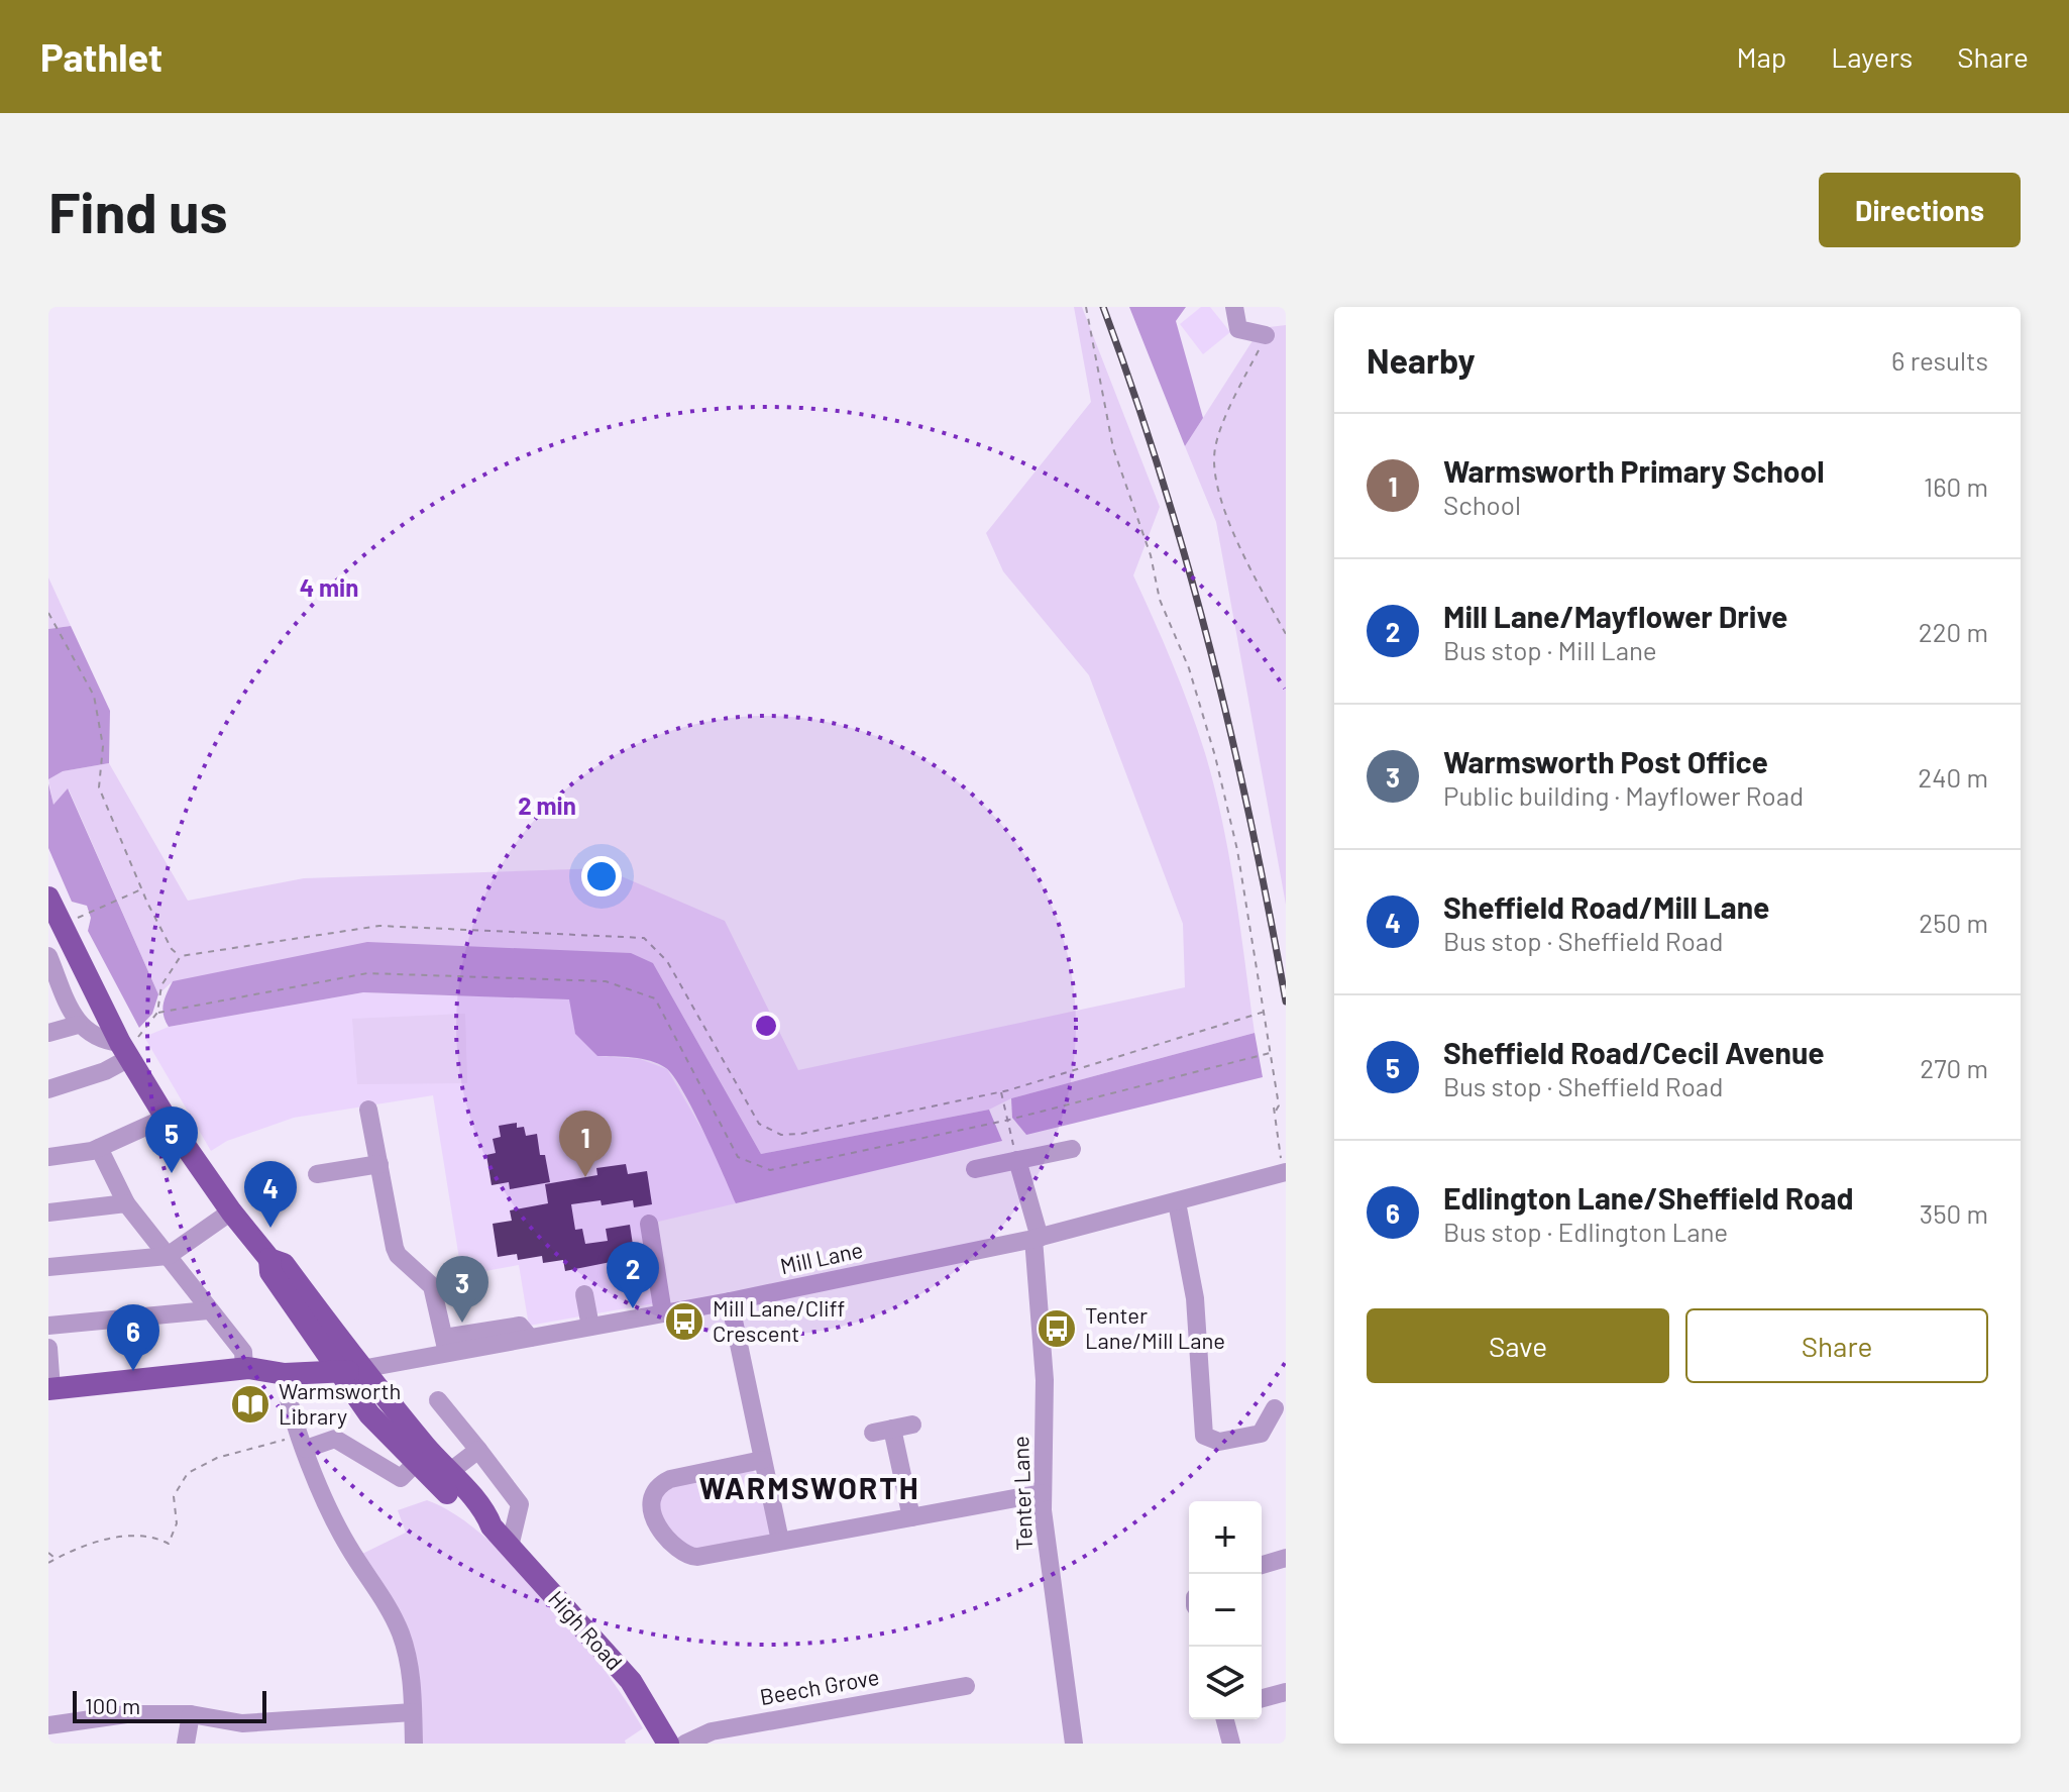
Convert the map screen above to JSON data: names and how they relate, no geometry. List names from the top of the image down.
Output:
{
  "streets": {
    "main road": ["High Road"],
    "street": ["Mill Lane", "Tenter Lane", "Beech Grove"]
  },
  "crossings": [
    ["Mill Lane", "Tenter Lane"],
    ["Mill Lane", "High Road"]
  ],
  "districts": ["WARMSWORTH"],
  "places": {
    "bus stop": ["Mill Lane/Cliff Crescent", "Tenter Lane/Mill Lane"],
    "library": ["Warmsworth Library"]
  },
  "scale_bar": "100 m",
  "page": {
    "header": "Pathlet",
    "nav": ["Map", "Layers", "Share"],
    "buttons": [
      "Directions",
      ["Save", "Share"]
    ],
    "title": "Find us",
    "heading": ["Nearby", "6 results"],
    "list": [
      {
        "mark": "1",
        "name": "Warmsworth Primary School",
        "note": "School",
        "value": "160 m"
      },
      {
        "mark": "2",
        "name": "Mill Lane/Mayflower Drive",
        "note": "Bus stop · Mill Lane",
        "value": "220 m"
      },
      {
        "mark": "3",
        "name": "Warmsworth Post Office",
        "note": "Public building · Mayflower Road",
        "value": "240 m"
      },
      {
        "mark": "4",
        "name": "Sheffield Road/Mill Lane",
        "note": "Bus stop · Sheffield Road",
        "value": "250 m"
      },
      {
        "mark": "5",
        "name": "Sheffield Road/Cecil Avenue",
        "note": "Bus stop · Sheffield Road",
        "value": "270 m"
      },
      {
        "mark": "6",
        "name": "Edlington Lane/Sheffield Road",
        "note": "Bus stop · Edlington Lane",
        "value": "350 m"
      }
    ],
    "pins": [
      "5",
      "1",
      "4",
      "2",
      "3",
      "6"
    ],
    "map_buttons": ["+", "−"],
    "scale": "100 m"
  },
  "rings": ["4 min", "2 min"]
}
